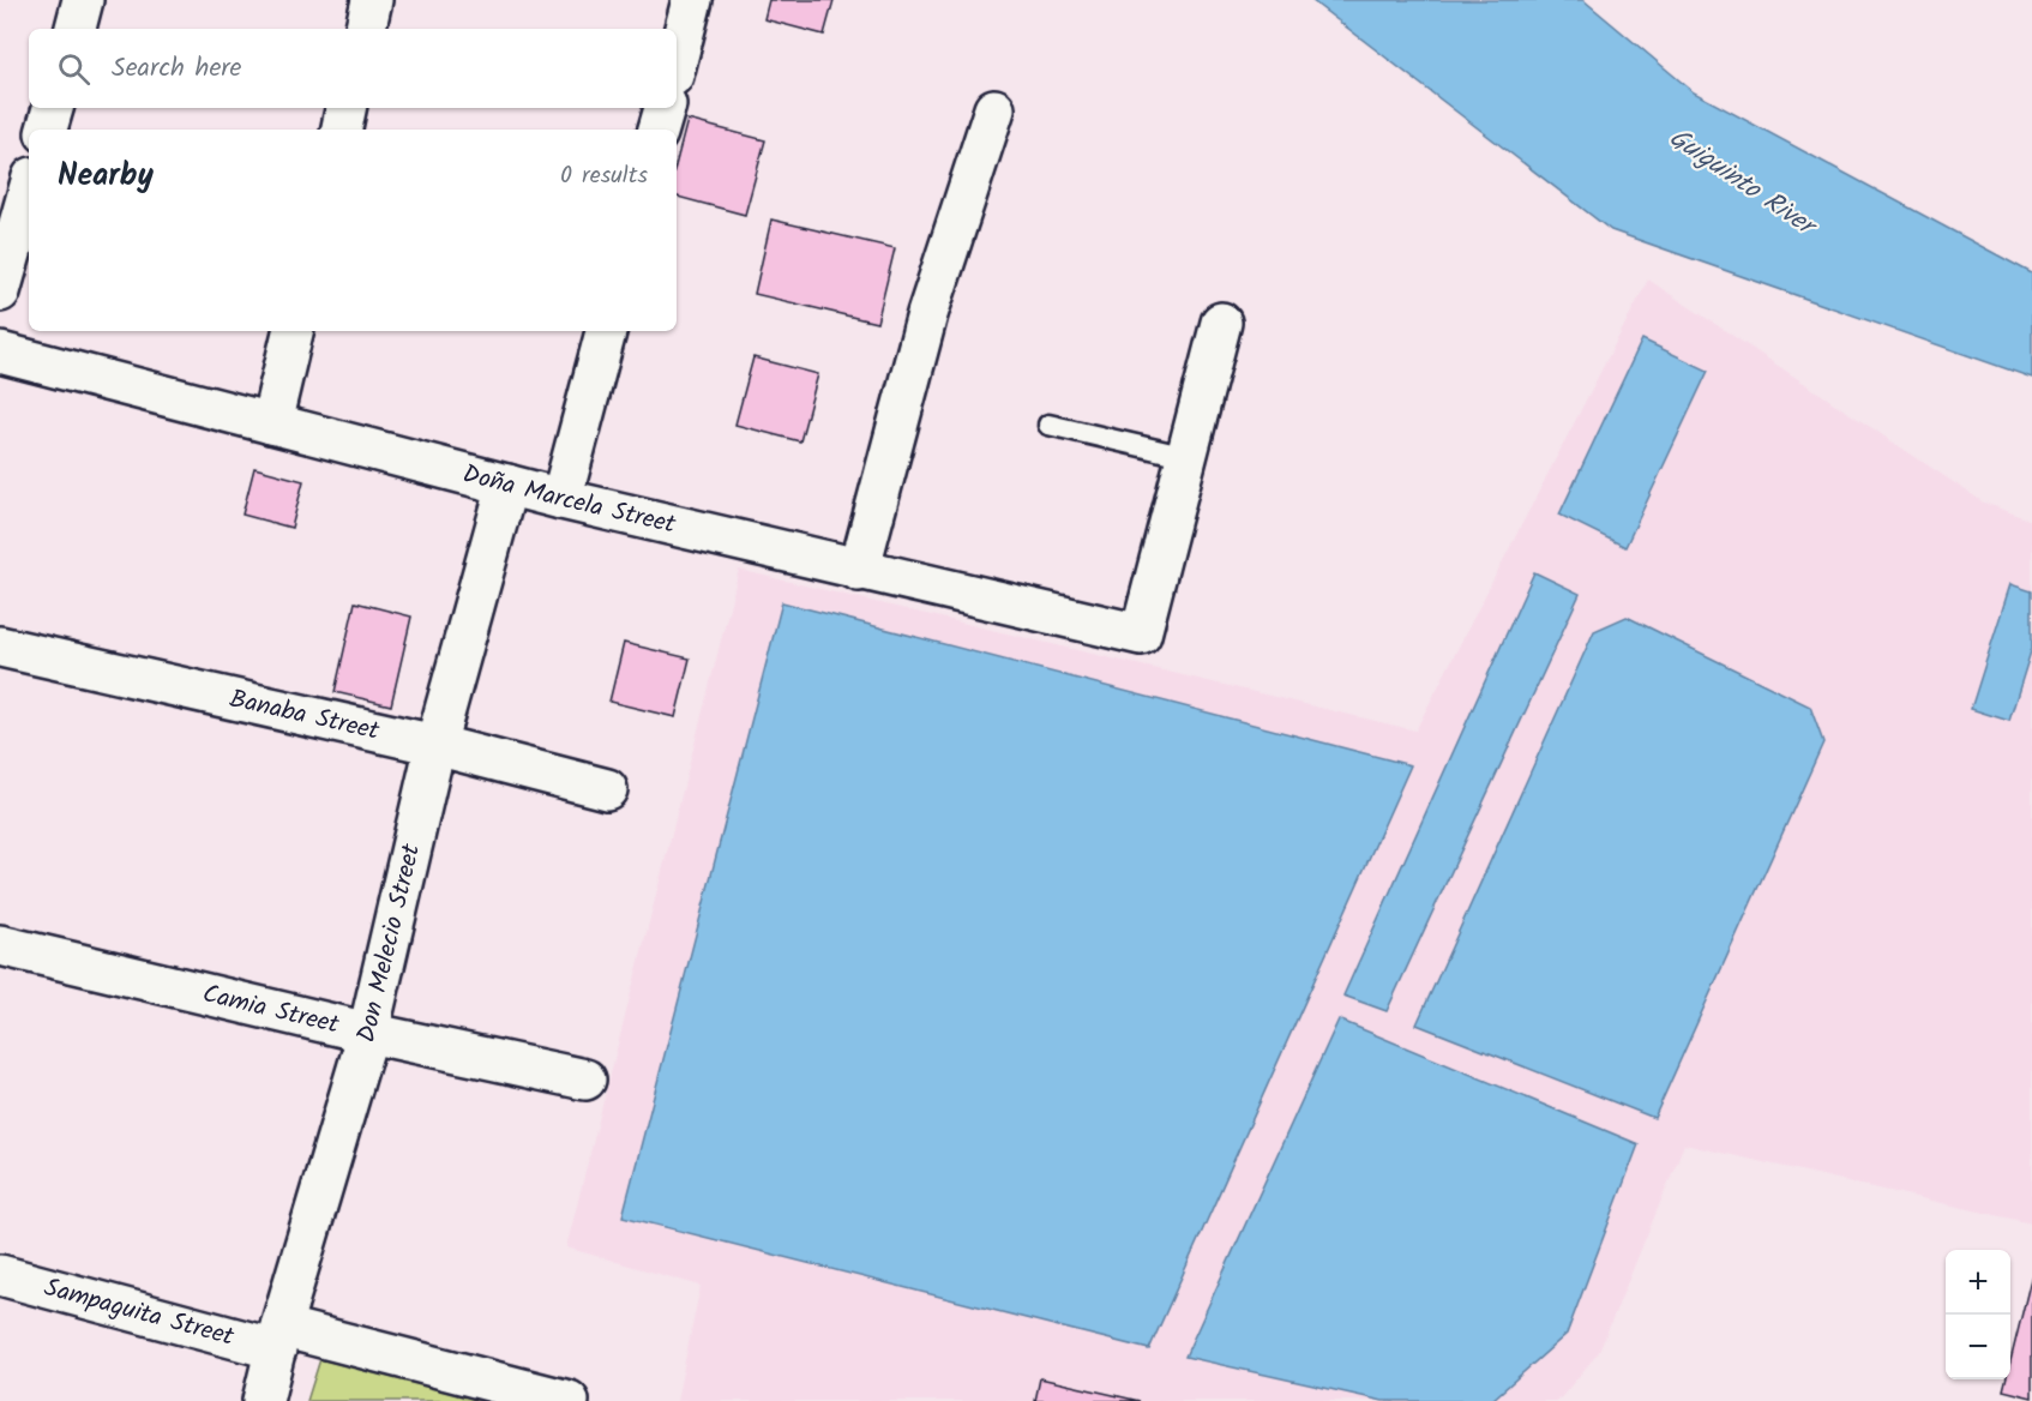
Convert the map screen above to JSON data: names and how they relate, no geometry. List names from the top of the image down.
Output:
{
  "streets": {
    "street": [
      "Doña Marcela Street",
      "Banaba Street",
      "Don Melecio Street",
      "Camia Street",
      "Sampaguita Street"
    ]
  },
  "crossings": [
    ["Doña Marcela Street", "Don Melecio Street"],
    ["Banaba Street", "Don Melecio Street"],
    ["Don Melecio Street", "Camia Street"],
    ["Don Melecio Street", "Sampaguita Street"]
  ],
  "water": ["Guiguinto River"],
  "page": {
    "search": "Search here",
    "heading": ["Nearby", "0 results"],
    "map_buttons": ["+", "−"]
  }
}
